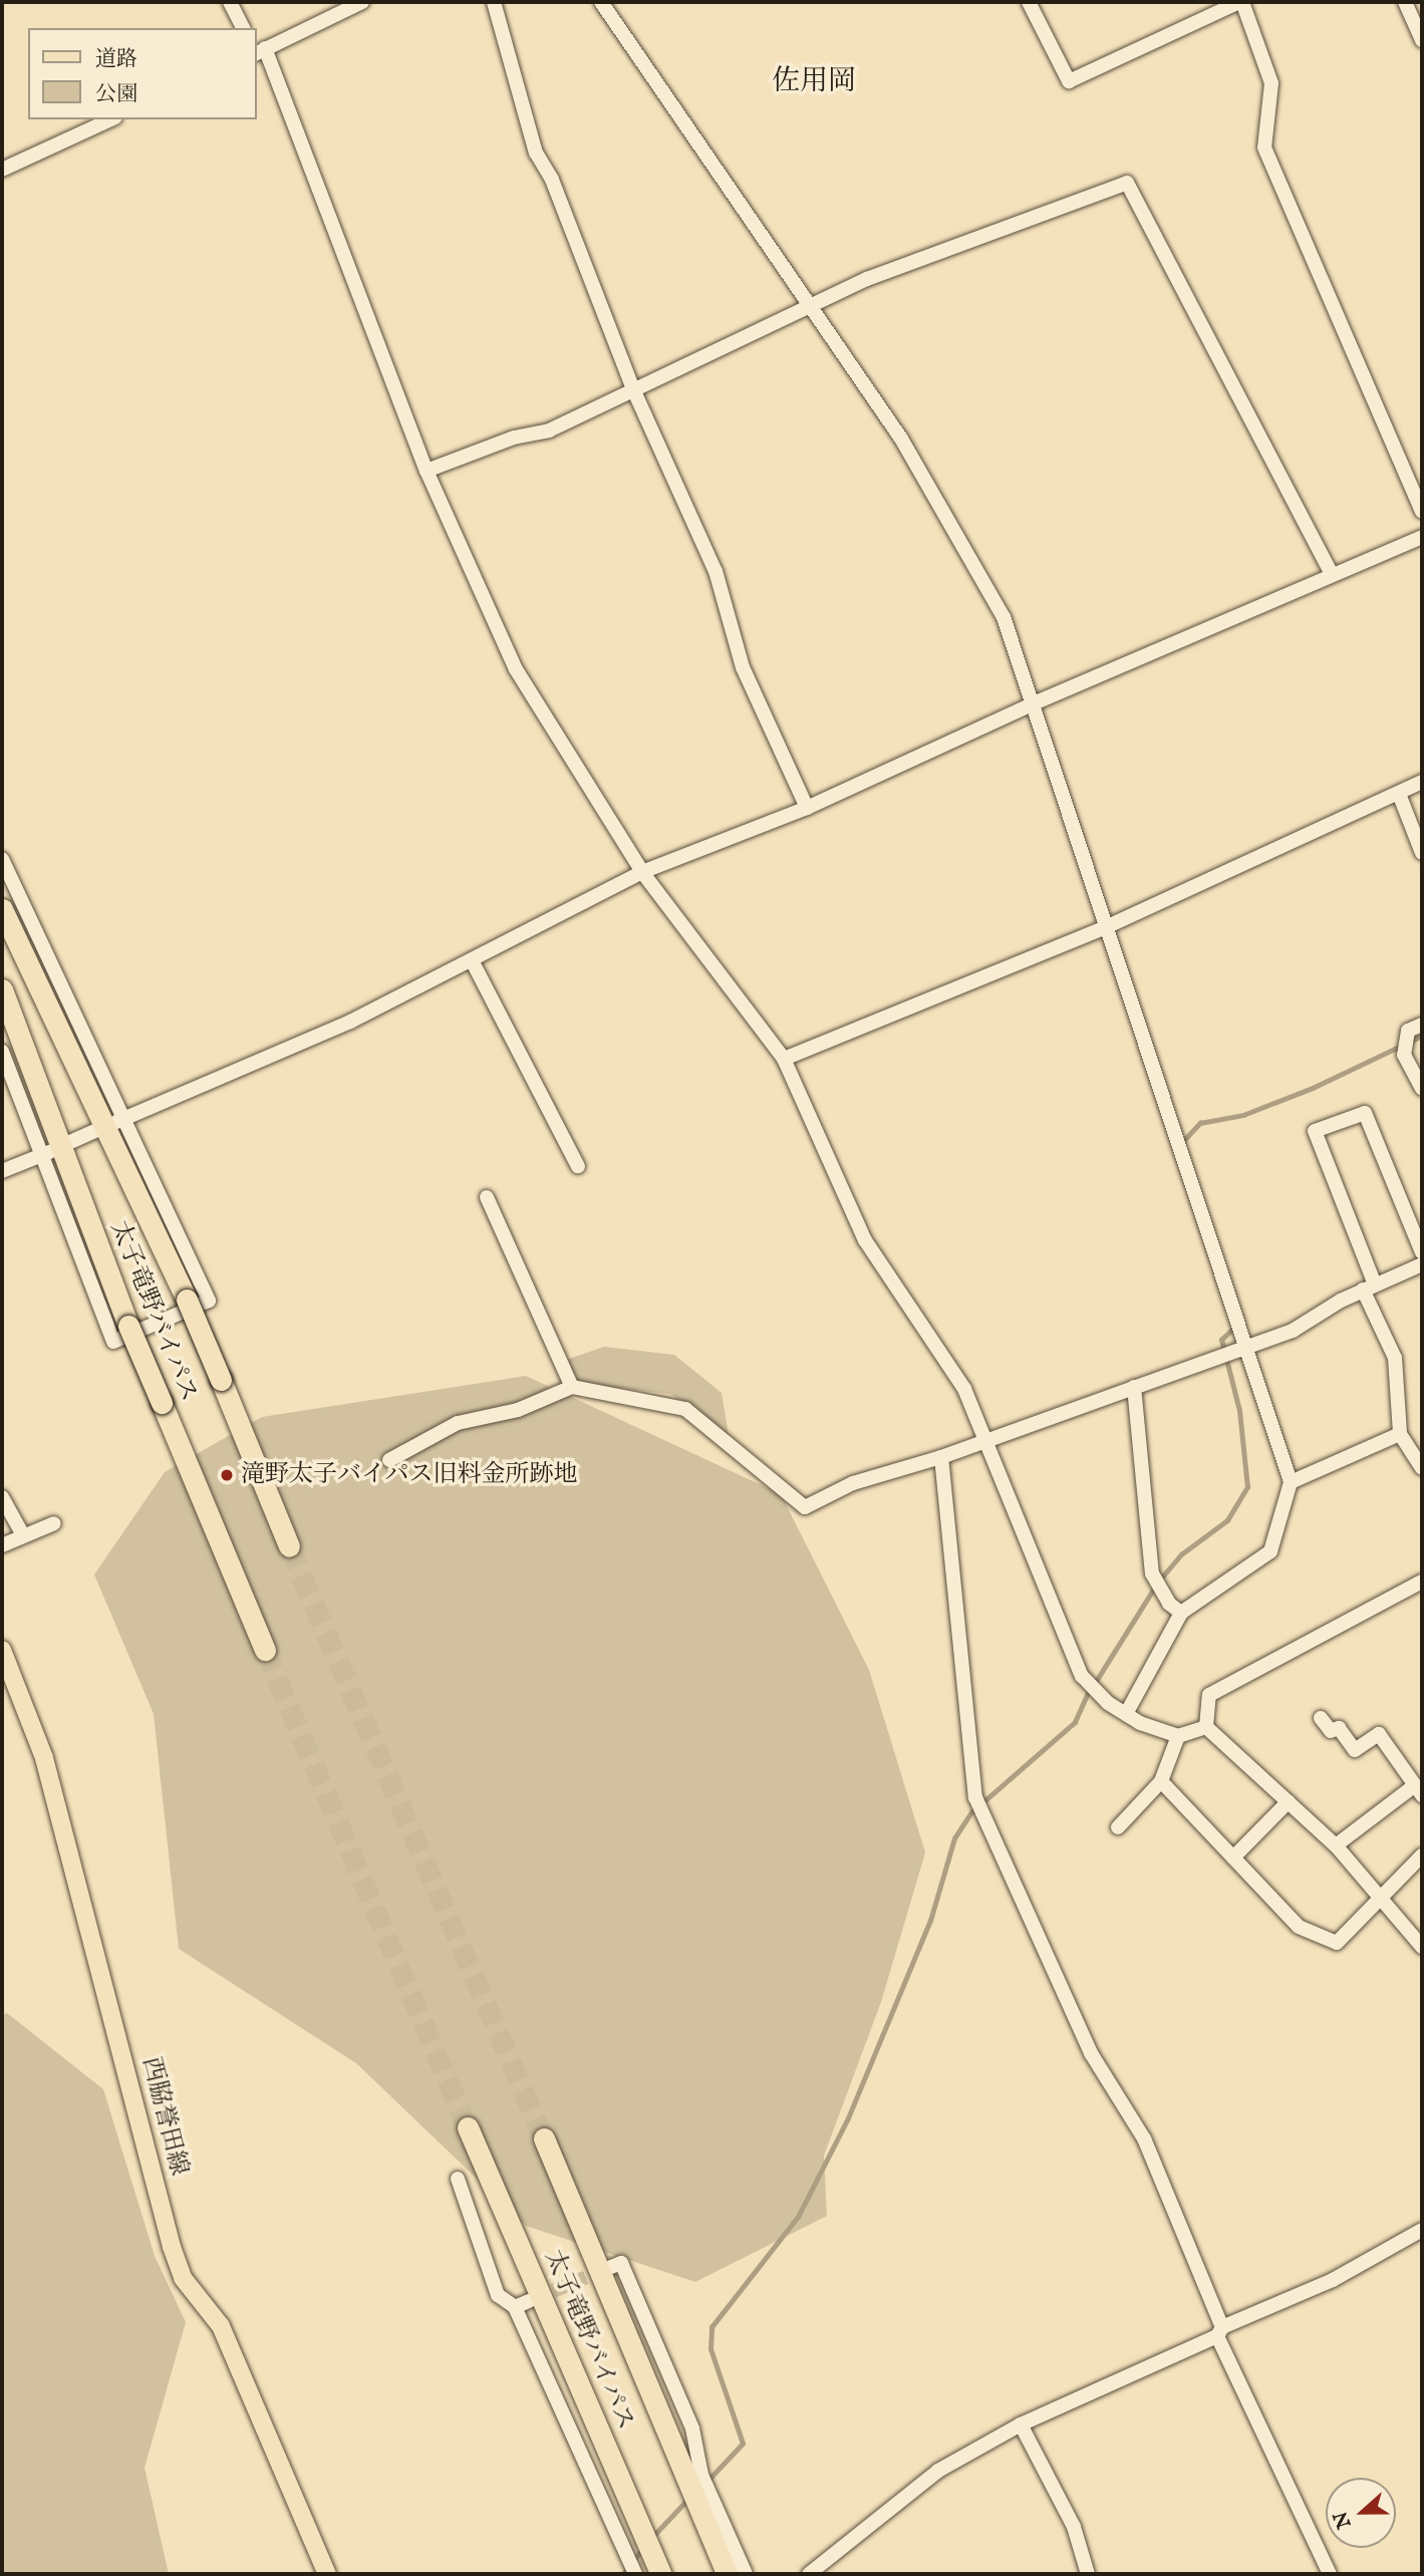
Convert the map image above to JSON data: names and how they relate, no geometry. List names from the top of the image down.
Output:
{
  "streets": {
    "highway": ["太子竜野バイパス"],
    "main road": ["西脇誉田線"]
  },
  "districts": ["佐用岡"],
  "places": ["滝野太子バイパス旧料金所跡地"],
  "legend": ["道路", "公園"],
  "north": "left"
}
